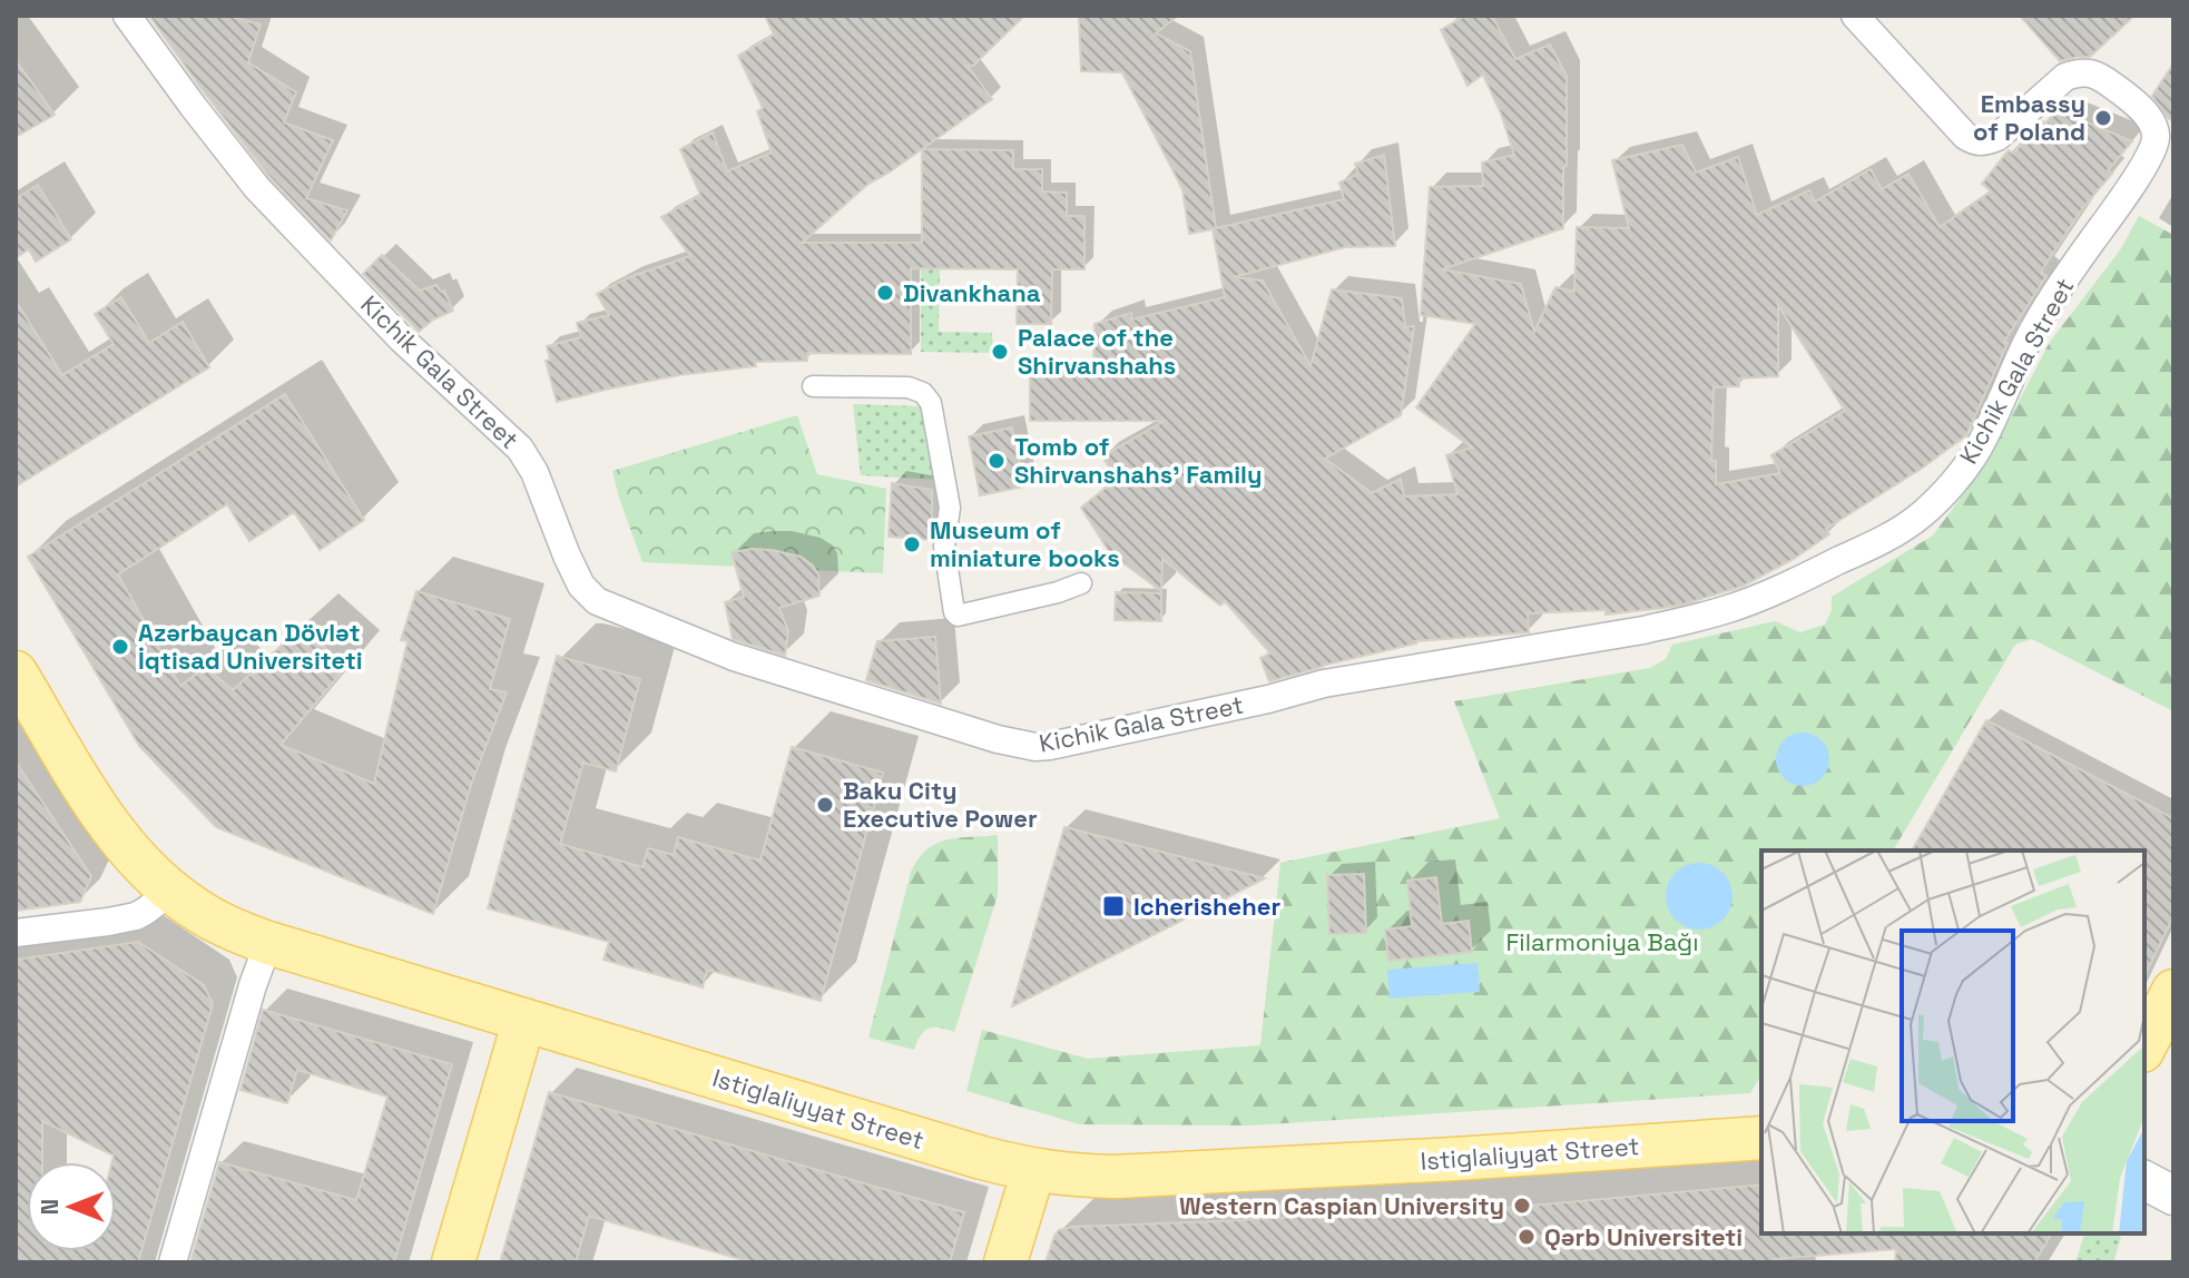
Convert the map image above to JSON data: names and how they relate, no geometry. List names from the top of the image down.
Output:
{
  "streets": {
    "main road": ["Istiglaliyyat Street"],
    "street": ["Kichik Gala Street"]
  },
  "parks": ["Filarmoniya Bağı"],
  "places": {
    "other": [
      "Embassy of Poland",
      "Divankhana",
      "Palace of the Shirvanshahs",
      "Tomb of Shirvanshahs' Family",
      "Museum of miniature books",
      "Azərbaycan Dövlət İqtisad Universiteti",
      "Baku City Executive Power",
      "Western Caspian University",
      "Qərb Universiteti"
    ],
    "transit": ["Icherisheher"]
  },
  "north": "left"
}
